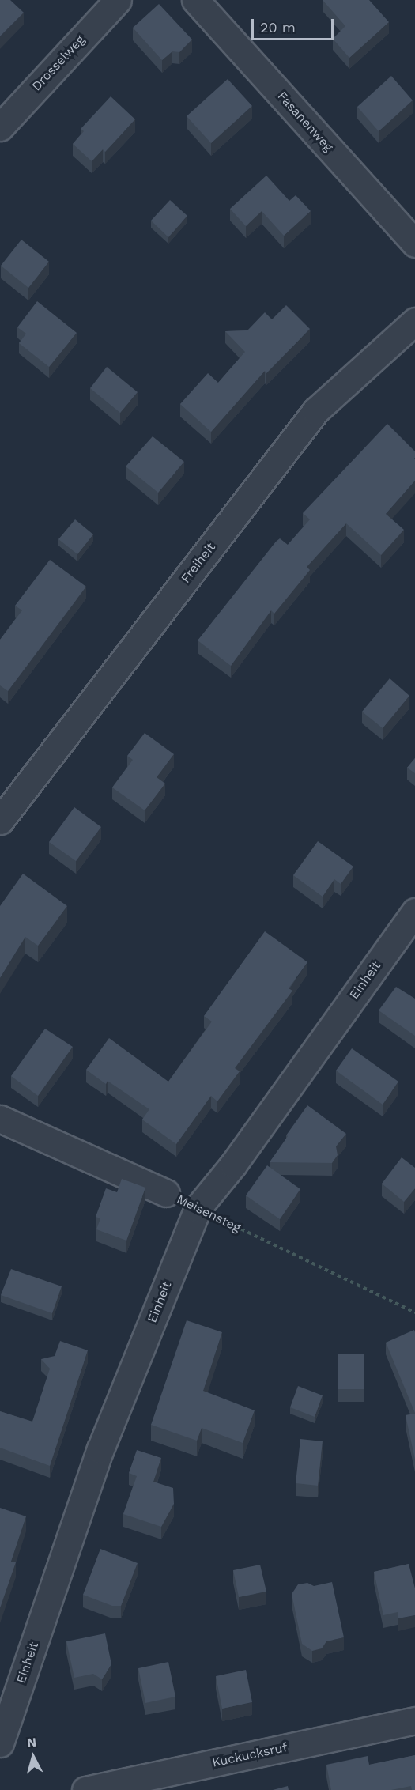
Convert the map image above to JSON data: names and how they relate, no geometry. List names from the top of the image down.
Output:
{
  "streets": {
    "street": [
      "Drosselweg",
      "Fasanenweg",
      "Freiheit",
      "Einheit",
      "Meisensteg",
      "Kuckucksruf"
    ]
  },
  "crossings": [
    ["Einheit", "Meisensteg"]
  ],
  "scale_bar": "20 m",
  "north": "top"
}
